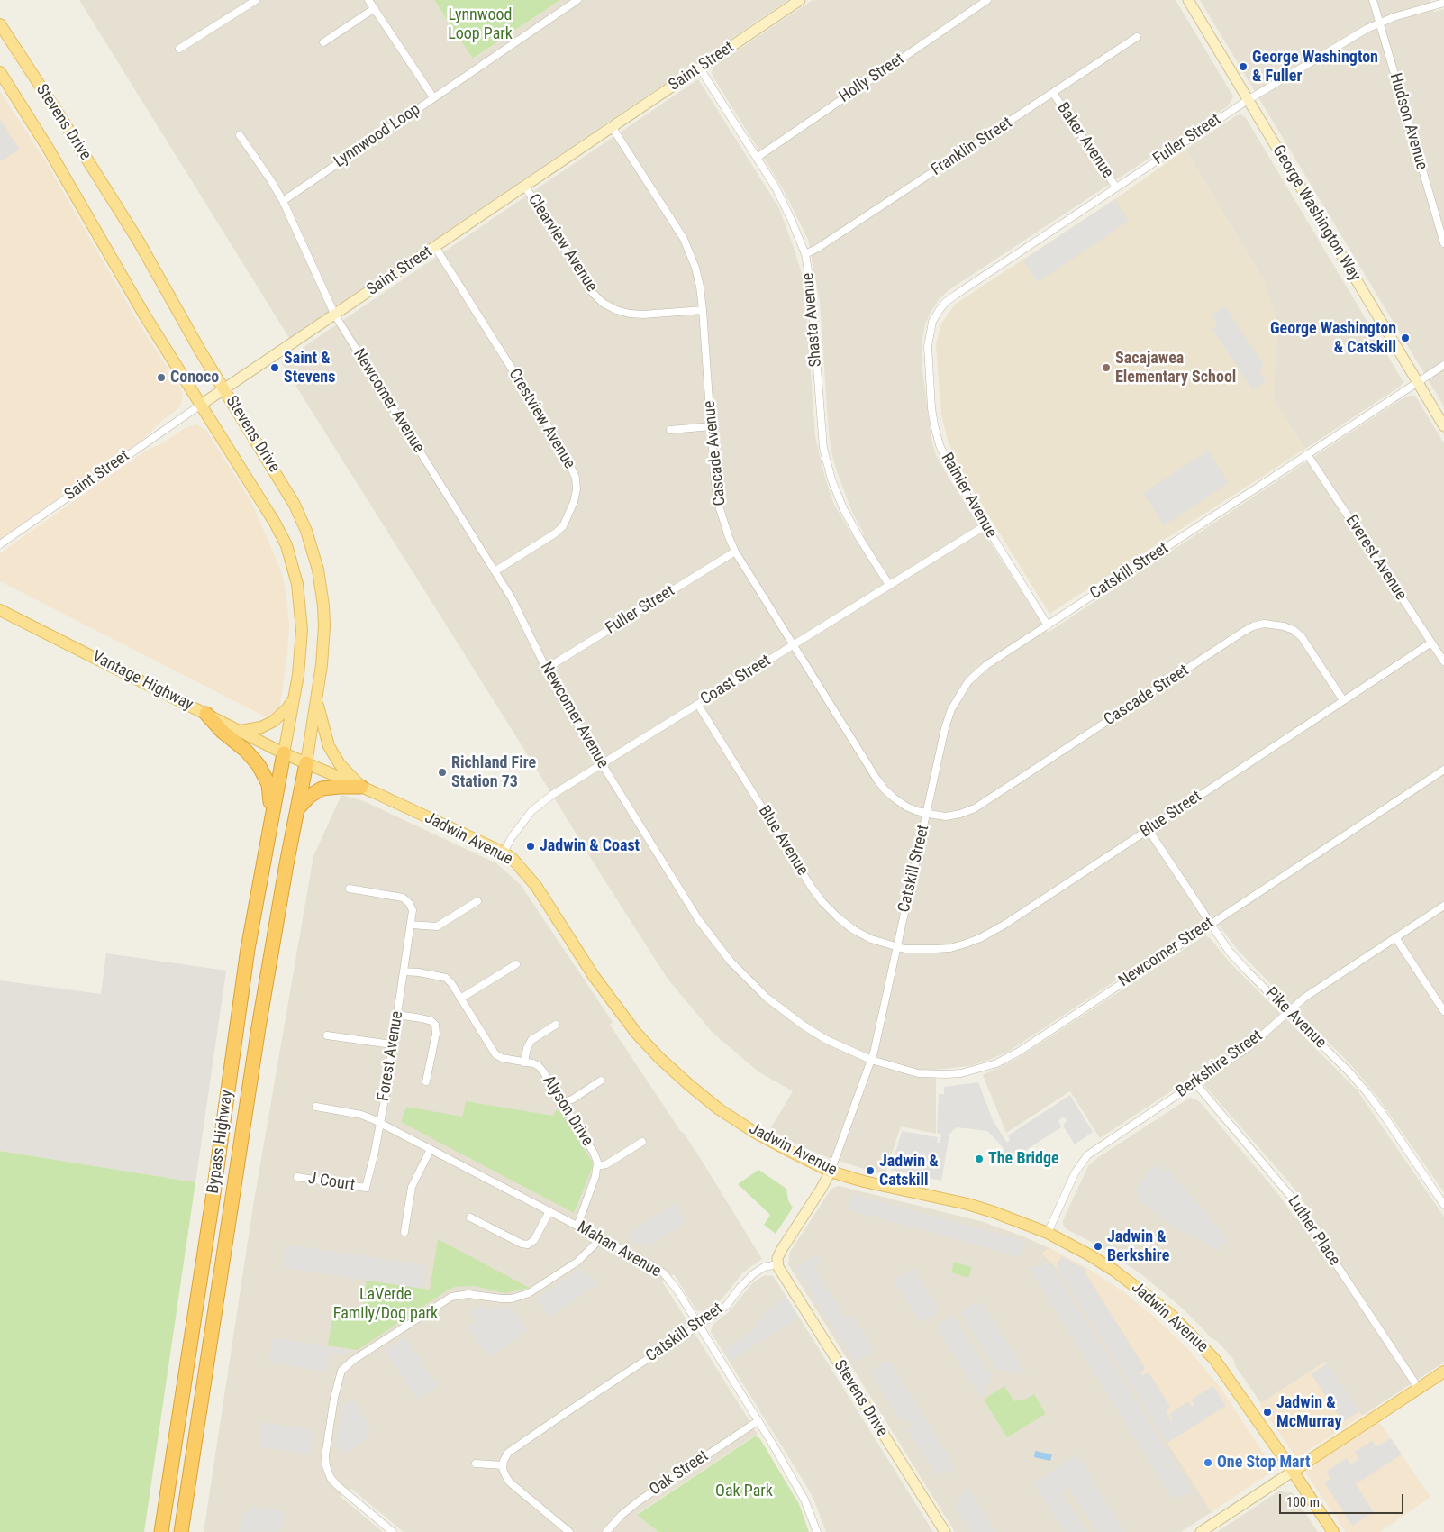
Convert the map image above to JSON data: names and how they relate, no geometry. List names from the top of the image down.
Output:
{
  "streets": {
    "highway": ["Bypass Highway"],
    "main road": ["Stevens Drive", "Vantage Highway", "Jadwin Avenue"],
    "street": [
      "Saint Street",
      "Holly Street",
      "Hudson Avenue",
      "Lynnwood Loop",
      "Fuller Street",
      "Baker Avenue",
      "Franklin Street",
      "George Washington Way",
      "Clearview Avenue",
      "Shasta Avenue",
      "Newcomer Avenue",
      "Crestview Avenue",
      "Cascade Avenue",
      "Rainier Avenue",
      "Everest Avenue",
      "Catskill Street",
      "Coast Street",
      "Cascade Street",
      "Blue Street",
      "Blue Avenue",
      "Newcomer Street",
      "Pike Avenue",
      "Forest Avenue",
      "Berkshire Street",
      "Alyson Drive",
      "J Court",
      "Luther Place",
      "Mahan Avenue",
      "Oak Street"
    ]
  },
  "crossings": [
    ["Saint Street", "Stevens Drive"],
    ["Saint Street", "Clearview Avenue"],
    ["Saint Street", "Shasta Avenue"],
    ["Saint Street", "Newcomer Avenue"],
    ["Saint Street", "Crestview Avenue"],
    ["Saint Street", "Cascade Avenue"],
    ["Holly Street", "Shasta Avenue"],
    ["Hudson Avenue", "Fuller Street"],
    ["Stevens Drive", "Catskill Street"],
    ["Stevens Drive", "Vantage Highway"],
    ["Stevens Drive", "Jadwin Avenue"],
    ["Stevens Drive", "Bypass Highway"],
    ["Fuller Street", "Baker Avenue"],
    ["Fuller Street", "George Washington Way"],
    ["Fuller Street", "Newcomer Avenue"],
    ["Fuller Street", "Cascade Avenue"],
    ["Fuller Street", "Rainier Avenue"],
    ["Baker Avenue", "Franklin Street"],
    ["Franklin Street", "Shasta Avenue"],
    ["George Washington Way", "Catskill Street"],
    ["Clearview Avenue", "Cascade Avenue"],
    ["Shasta Avenue", "Coast Street"],
    ["Newcomer Avenue", "Crestview Avenue"],
    ["Newcomer Avenue", "Catskill Street"],
    ["Newcomer Avenue", "Coast Street"],
    ["Newcomer Avenue", "Newcomer Street"],
    ["Cascade Avenue", "Catskill Street"],
    ["Cascade Avenue", "Coast Street"],
    ["Cascade Avenue", "Cascade Street"],
    ["Rainier Avenue", "Catskill Street"],
    ["Rainier Avenue", "Coast Street"],
    ["Everest Avenue", "Catskill Street"],
    ["Everest Avenue", "Blue Street"],
    ["Catskill Street", "Cascade Street"],
    ["Catskill Street", "Blue Street"],
    ["Catskill Street", "Jadwin Avenue"],
    ["Catskill Street", "Blue Avenue"],
    ["Catskill Street", "Newcomer Street"],
    ["Catskill Street", "Mahan Avenue"],
    ["Coast Street", "Jadwin Avenue"],
    ["Coast Street", "Blue Avenue"],
    ["Vantage Highway", "Jadwin Avenue"],
    ["Vantage Highway", "Bypass Highway"],
    ["Cascade Street", "Blue Street"],
    ["Blue Street", "Blue Avenue"],
    ["Blue Street", "Pike Avenue"],
    ["Jadwin Avenue", "Berkshire Street"],
    ["Jadwin Avenue", "Bypass Highway"],
    ["Newcomer Street", "Pike Avenue"],
    ["Pike Avenue", "Berkshire Street"],
    ["Forest Avenue", "Alyson Drive"],
    ["Forest Avenue", "J Court"],
    ["Forest Avenue", "Mahan Avenue"],
    ["Berkshire Street", "Luther Place"],
    ["Alyson Drive", "Mahan Avenue"],
    ["Mahan Avenue", "Oak Street"]
  ],
  "parks": ["Lynnwood Loop Park", "LaVerde Family/Dog park", "Oak Park"],
  "places": [
    "George Washington & Fuller",
    "George Washington & Catskill",
    "Saint & Stevens",
    "Sacajawea Elementary School",
    "Conoco",
    "Richland Fire Station 73",
    "Jadwin & Coast",
    "The Bridge",
    "Jadwin & Catskill",
    "Jadwin & Berkshire",
    "Jadwin & McMurray",
    "One Stop Mart"
  ],
  "scale_bar": "100 m"
}
